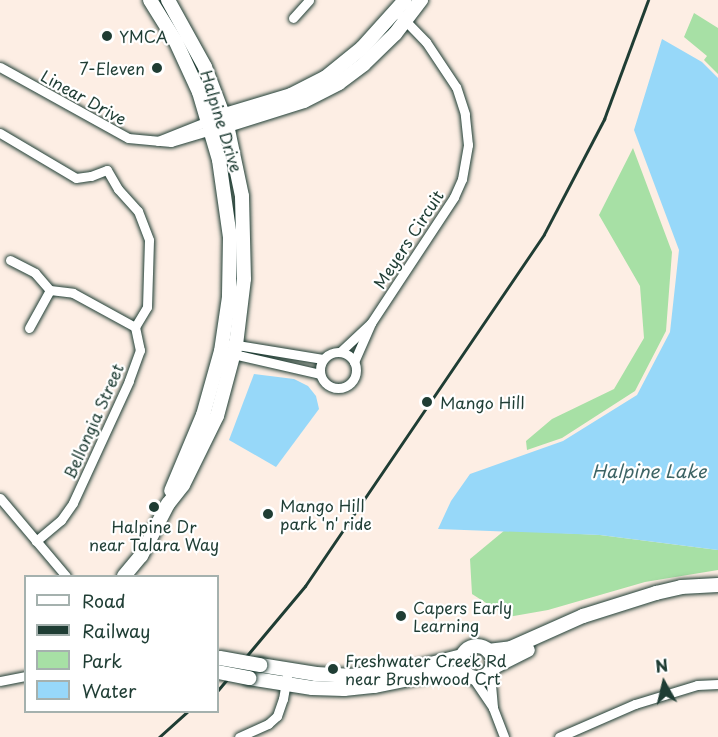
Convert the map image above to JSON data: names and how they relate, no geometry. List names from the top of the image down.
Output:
{
  "streets": {
    "main road": ["Halpine Drive"],
    "street": ["Linear Drive", "Meyers Circuit", "Bellongia Street"]
  },
  "crossings": [
    ["Linear Drive", "Halpine Drive"]
  ],
  "water": ["Halpine Lake"],
  "places": [
    "YMCA",
    "7-Eleven",
    "Mango Hill",
    "Halpine Dr near Talara Way",
    "Mango Hill park 'n' ride",
    "Capers Early Learning",
    "Freshwater Creek Rd near Brushwood Crt"
  ],
  "legend": [
    "Road",
    "Railway",
    "Park",
    "Water"
  ],
  "north": "top"
}
